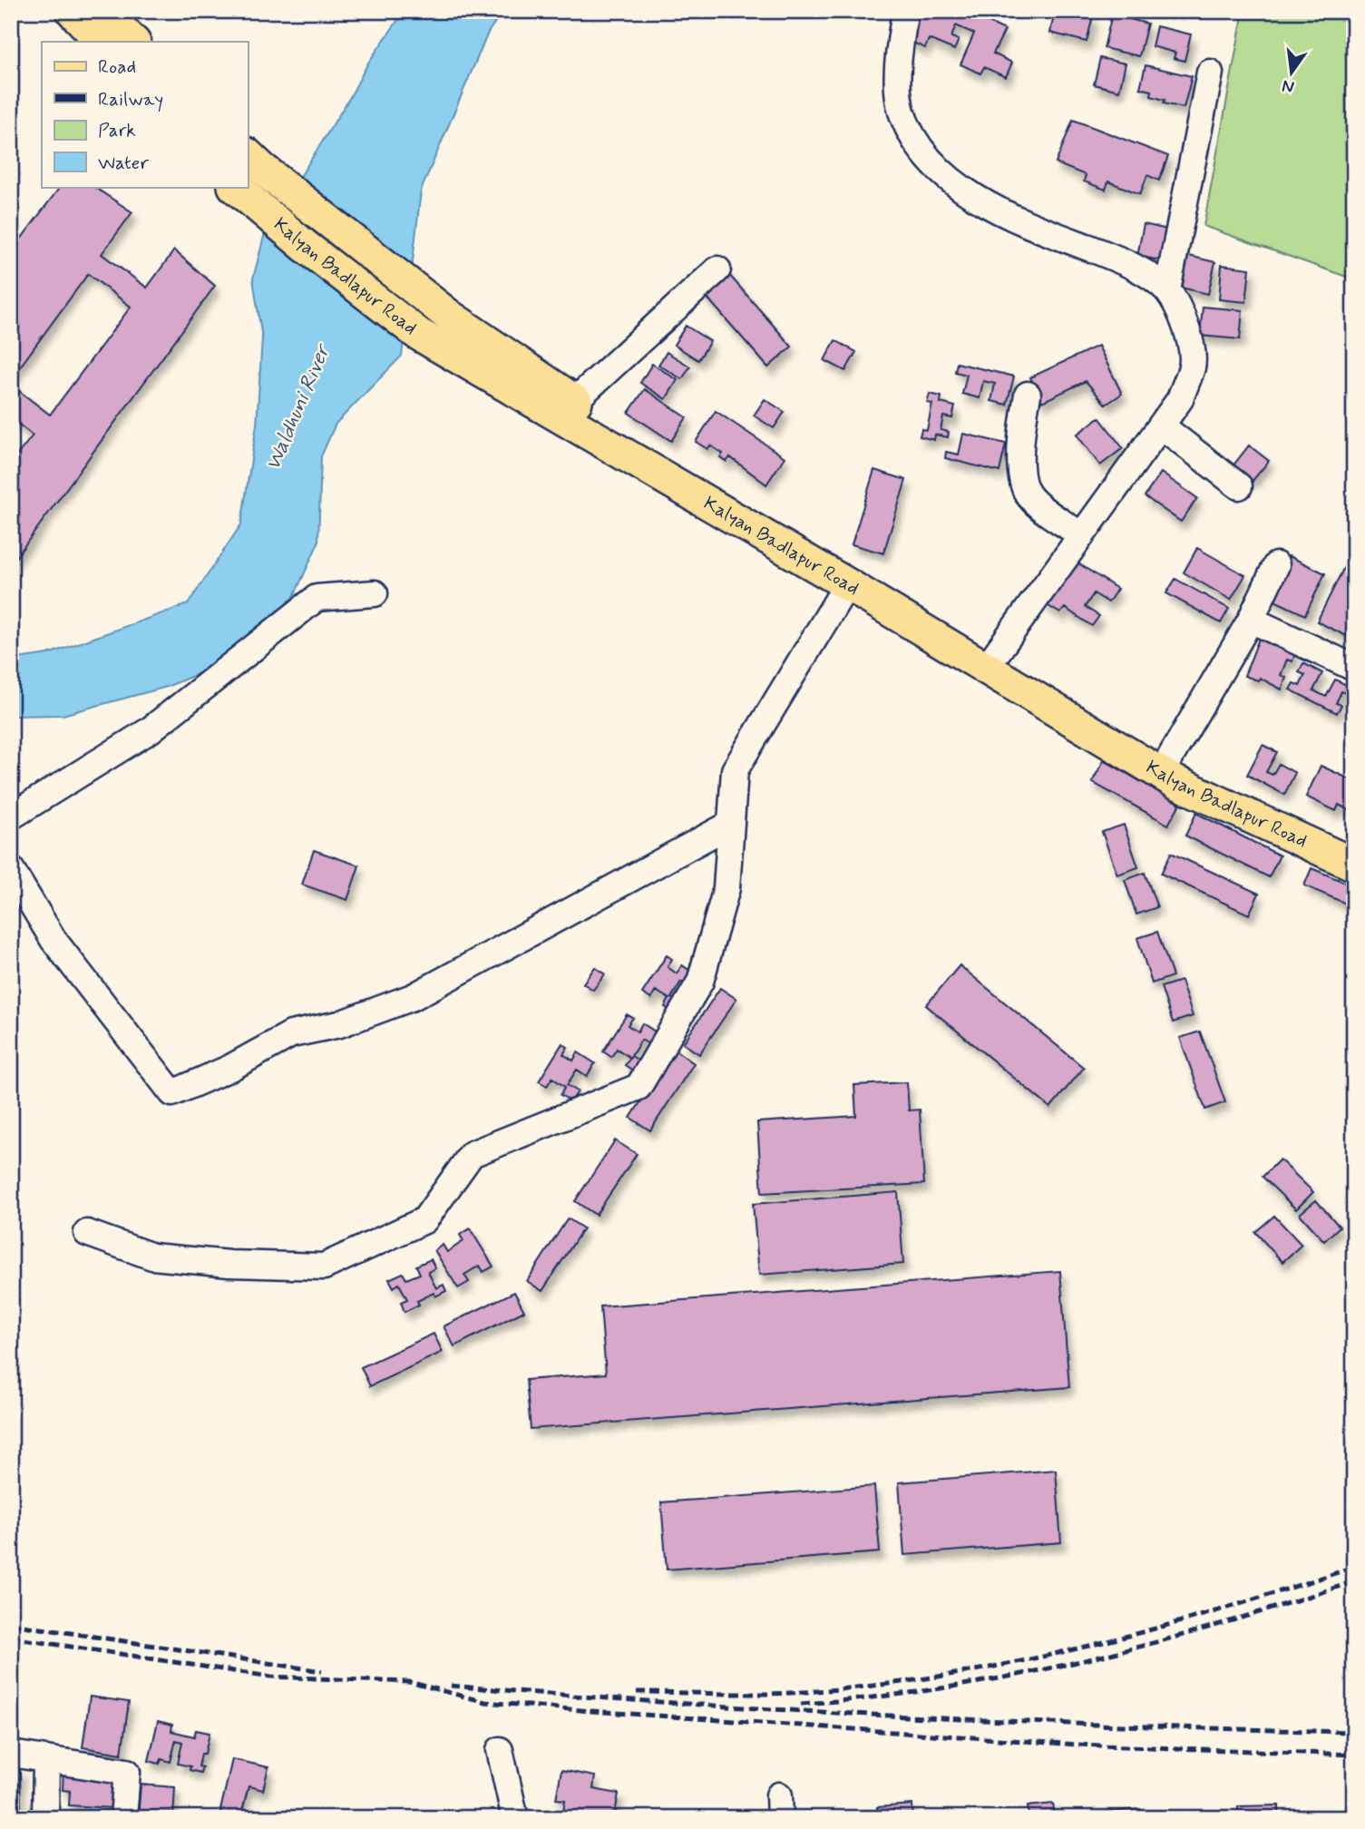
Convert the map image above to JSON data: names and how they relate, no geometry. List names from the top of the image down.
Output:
{
  "streets": {
    "main road": ["Kalyan Badlapur Road"]
  },
  "water": ["Waldhuni River"],
  "legend": [
    "Road",
    "Railway",
    "Park",
    "Water"
  ],
  "north": "bottom"
}
